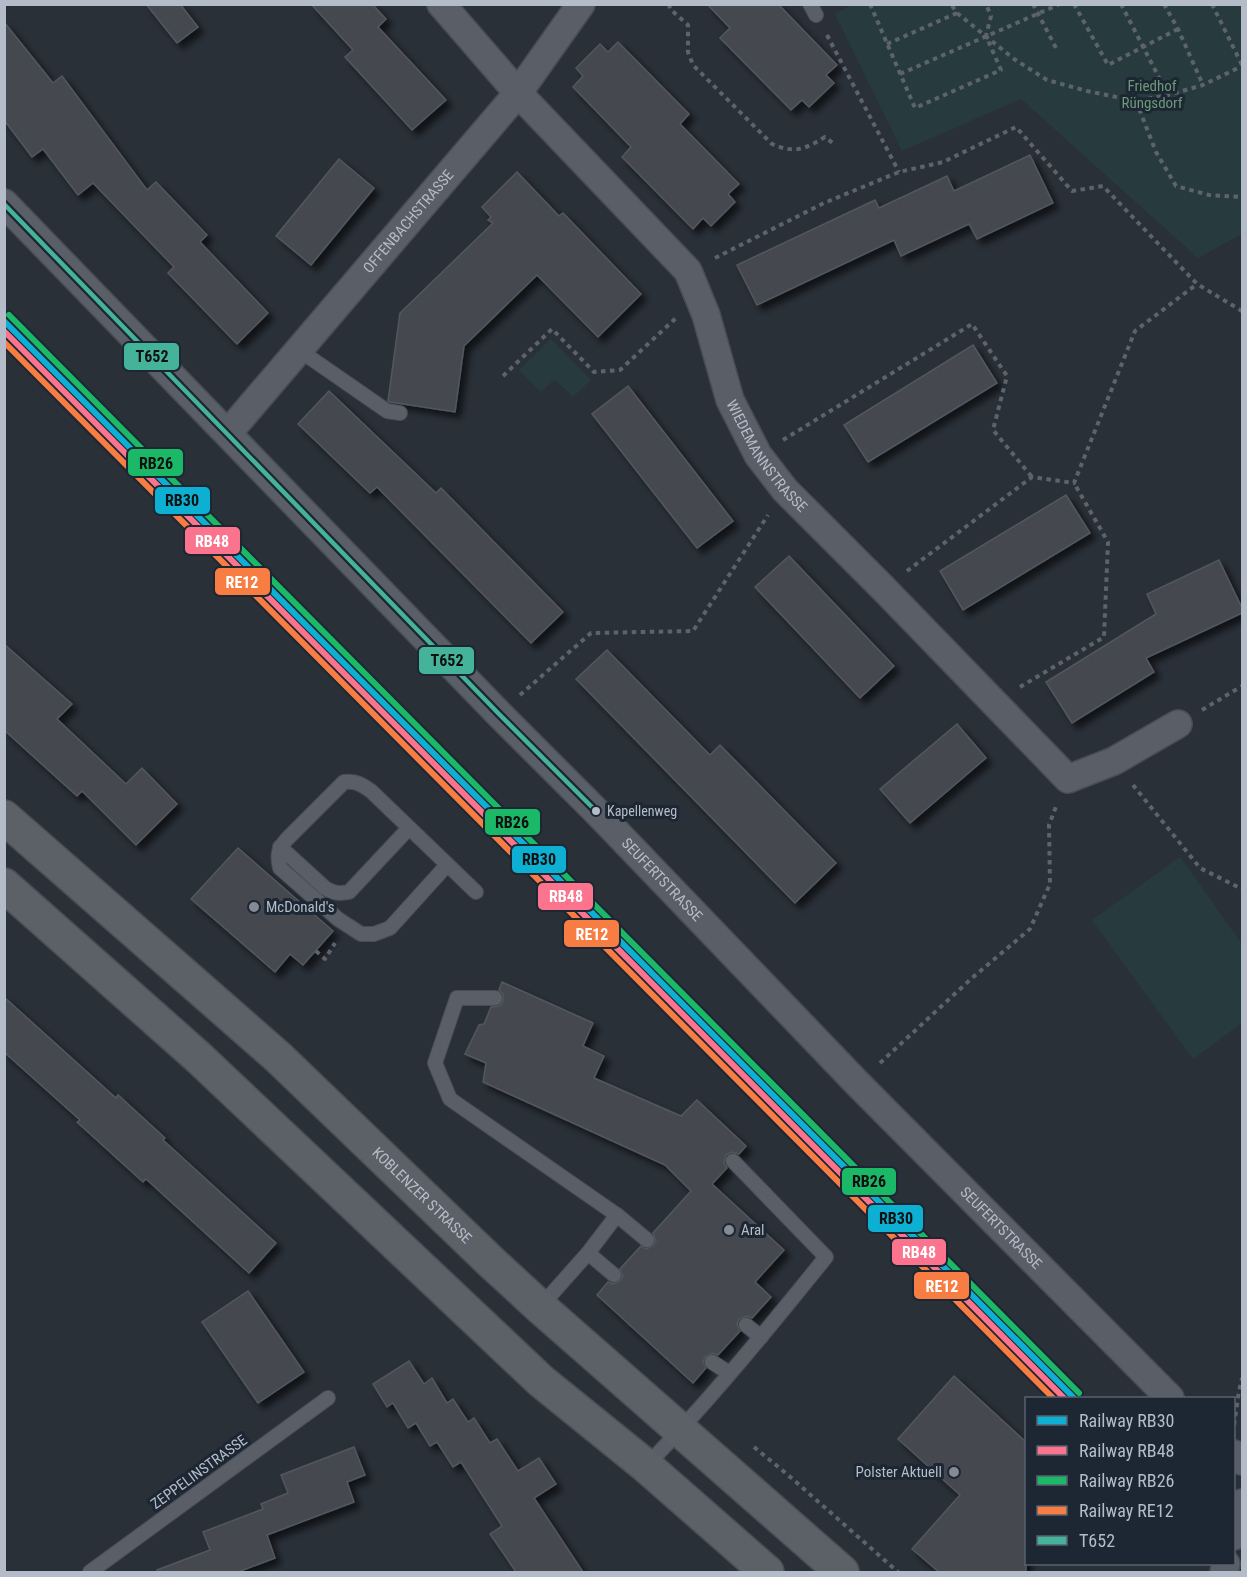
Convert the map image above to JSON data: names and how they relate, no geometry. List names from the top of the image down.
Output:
{
  "streets": {
    "main road": ["KOBLENZER STRASSE"],
    "street": ["OFFENBACHSTRASSE", "WIEDEMANNSTRASSE", "SEUFERTSTRASSE"],
    "lane": ["ZEPPELINSTRASSE"]
  },
  "crossings": [
    ["OFFENBACHSTRASSE", "WIEDEMANNSTRASSE"],
    ["OFFENBACHSTRASSE", "SEUFERTSTRASSE"]
  ],
  "parks": ["Friedhof Rüngsdorf"],
  "places": [
    "Kapellenweg",
    "McDonald's",
    "Aral",
    "Polster Aktuell"
  ],
  "lines": [
    "transit line T652",
    "rail line RB26",
    "rail line RB30",
    "rail line RB48",
    "rail line RE12"
  ],
  "legend": [
    "Railway RB30",
    "Railway RB48",
    "Railway RB26",
    "Railway RE12",
    "T652"
  ]
}
